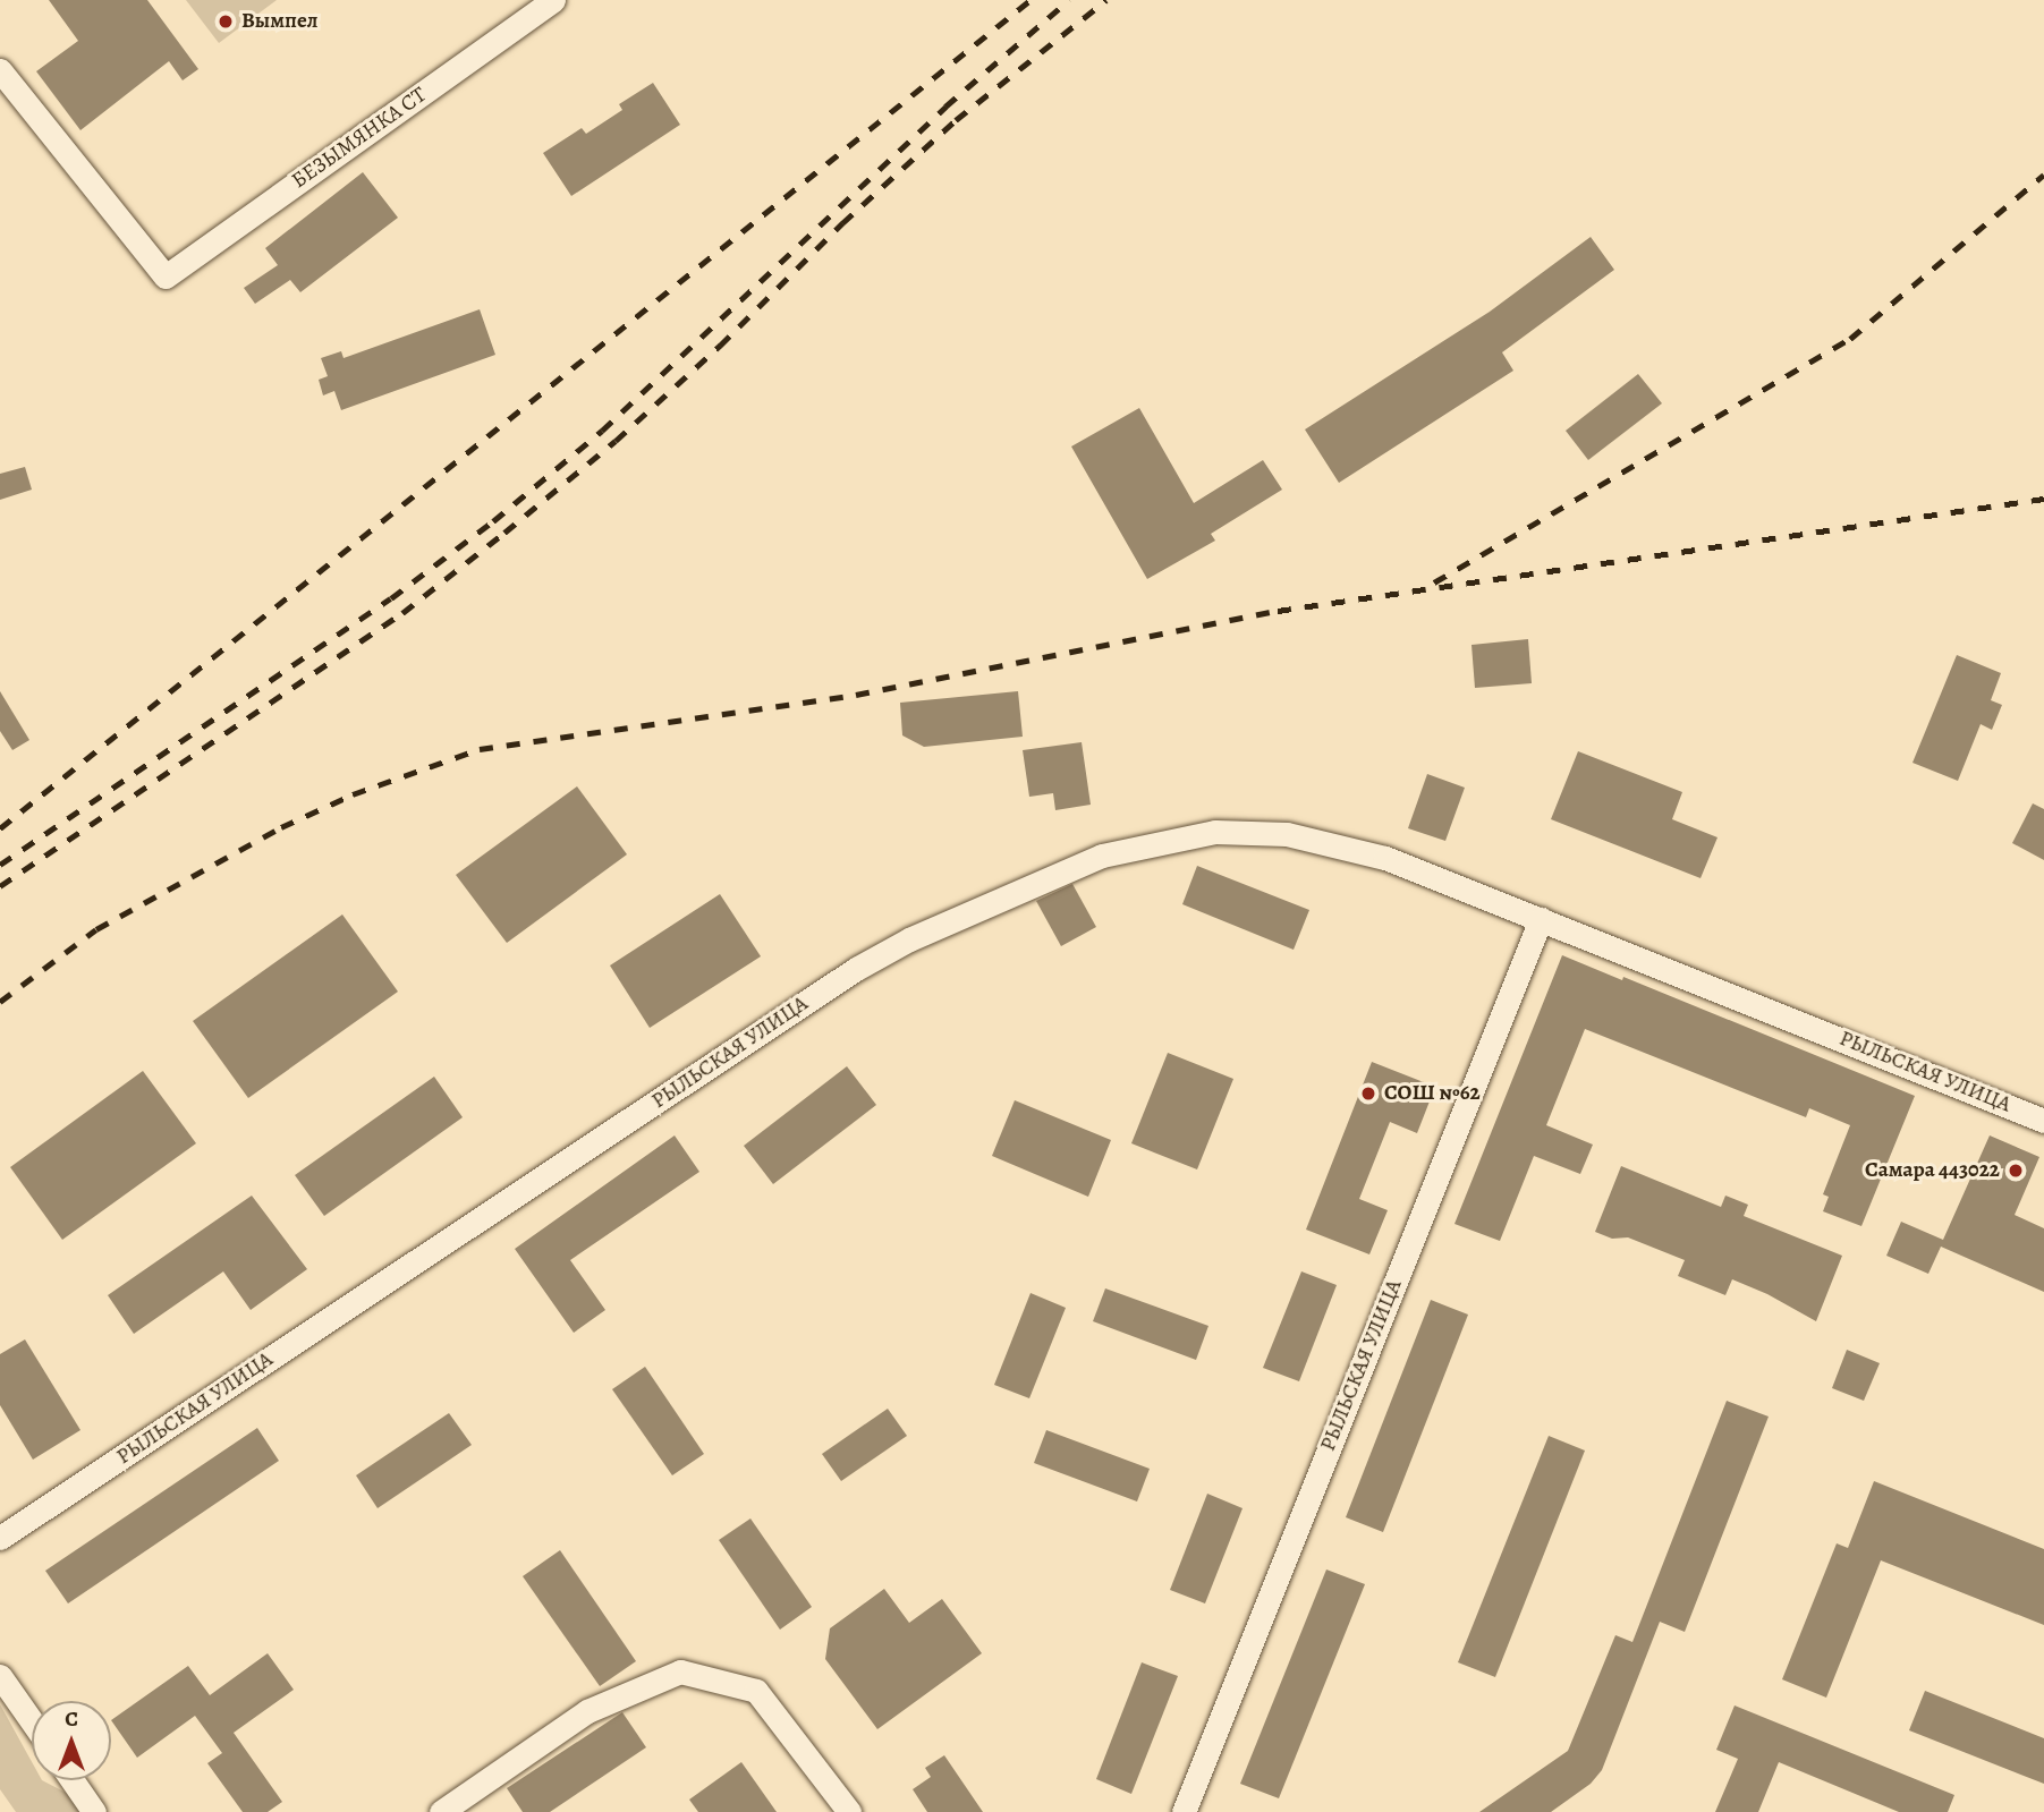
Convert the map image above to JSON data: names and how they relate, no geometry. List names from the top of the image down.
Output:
{
  "streets": {
    "street": ["БЕЗЫМЯНКА СТ", "РЫЛЬСКАЯ УЛИЦА"]
  },
  "places": ["Вымпел", "СОШ №62", "Самара 443022"],
  "north": "top"
}
